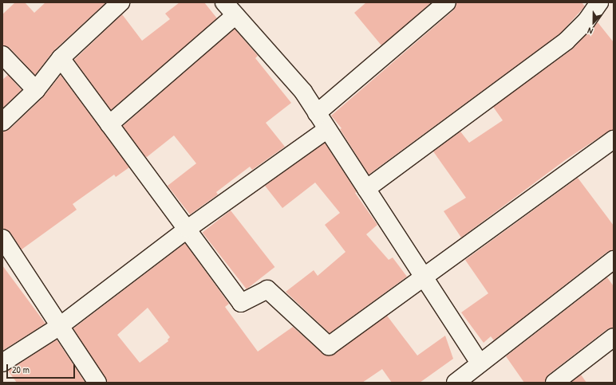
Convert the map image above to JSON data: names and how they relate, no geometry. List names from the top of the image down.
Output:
{
  "scale_bar": "20 m",
  "north": "bottom"
}
